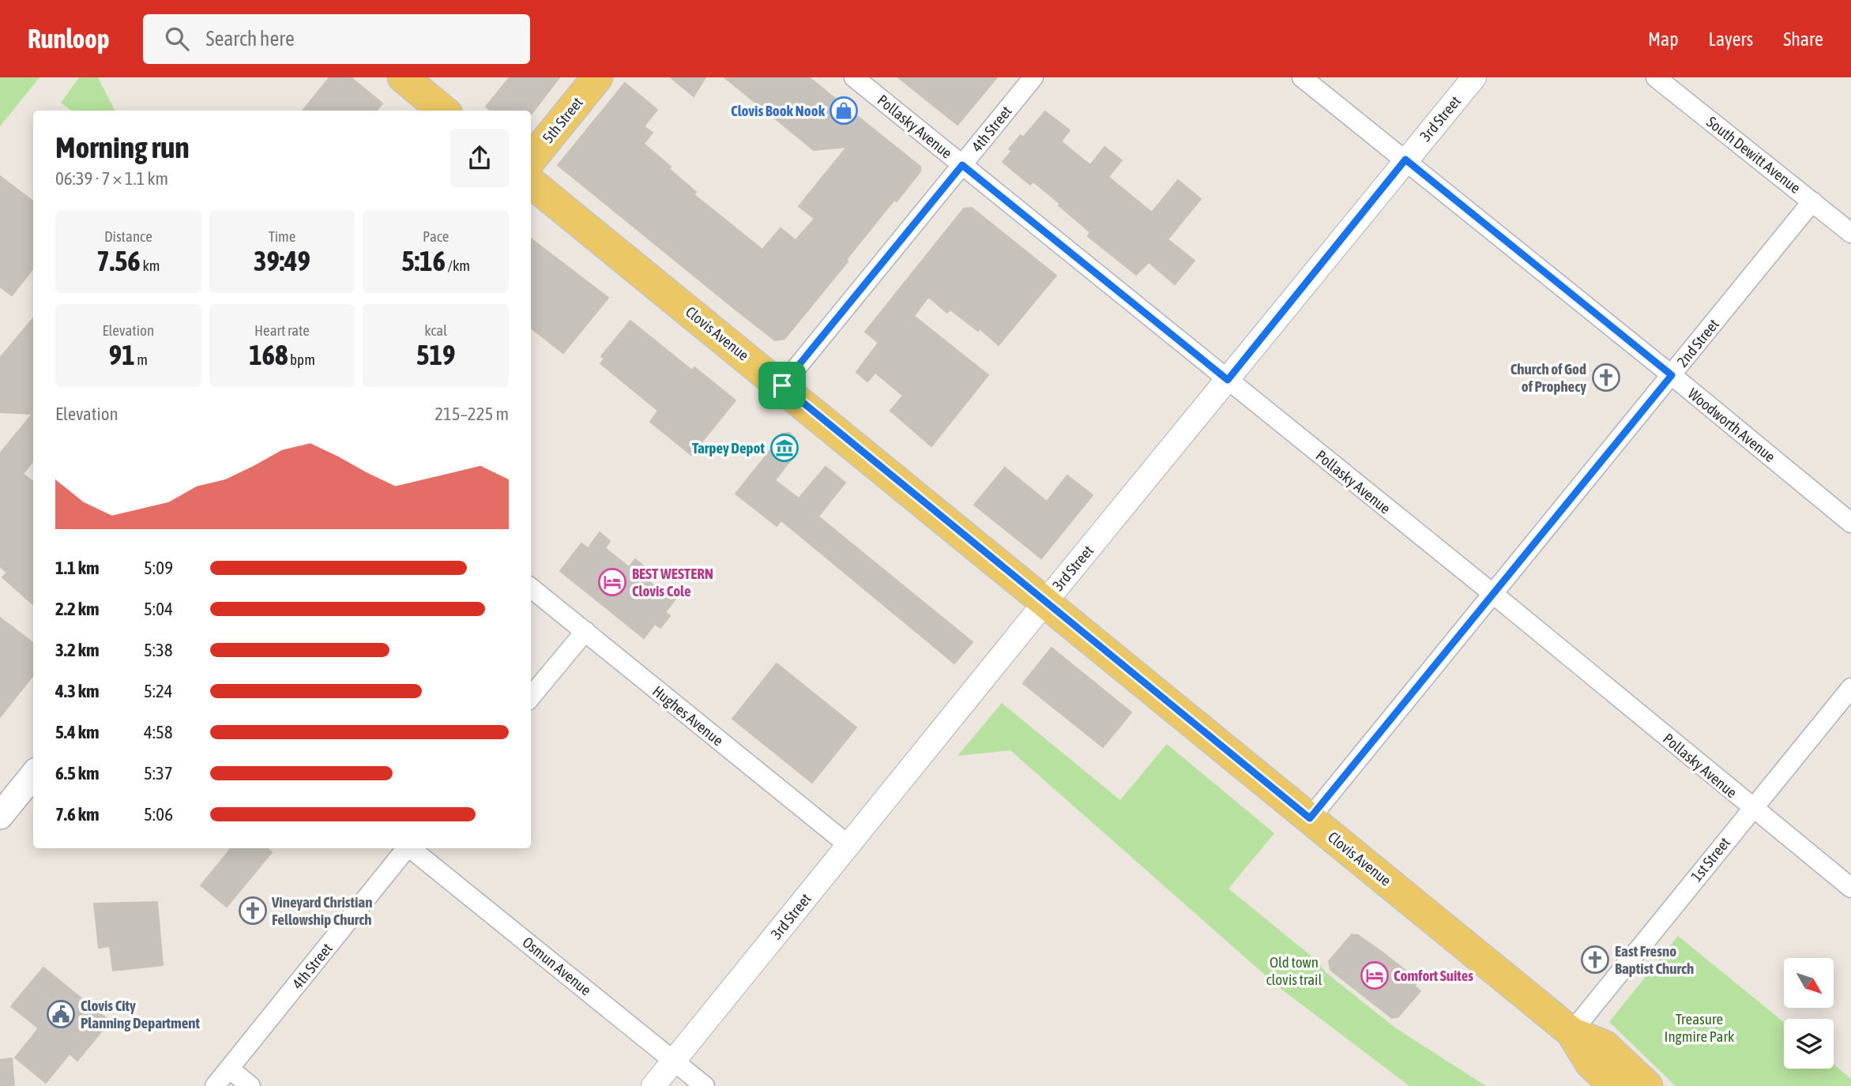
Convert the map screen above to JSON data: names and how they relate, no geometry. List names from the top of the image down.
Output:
{
  "streets": {
    "main road": ["5th Street", "Clovis Avenue"],
    "street": [
      "3rd Street",
      "Pollasky Avenue",
      "4th Street",
      "South Dewitt Avenue",
      "2nd Street",
      "Woodworth Avenue",
      "Hughes Avenue",
      "1st Street",
      "Osmun Avenue"
    ]
  },
  "crossings": [
    ["3rd Street", "Pollasky Avenue"],
    ["3rd Street", "Clovis Avenue"],
    ["3rd Street", "Woodworth Avenue"],
    ["3rd Street", "Hughes Avenue"],
    ["3rd Street", "Osmun Avenue"],
    ["Pollasky Avenue", "4th Street"],
    ["Pollasky Avenue", "2nd Street"],
    ["Pollasky Avenue", "1st Street"],
    ["4th Street", "Clovis Avenue"],
    ["South Dewitt Avenue", "2nd Street"],
    ["Clovis Avenue", "2nd Street"],
    ["Clovis Avenue", "1st Street"],
    ["2nd Street", "Woodworth Avenue"]
  ],
  "parks": ["Old town clovis trail", "Treasure Ingmire Park"],
  "places": {
    "shop": ["Clovis Book Nook"],
    "church": ["Church of God of Prophecy", "Vineyard Christian Fellowship Church", "East Fresno Baptist Church"],
    "museum": ["Tarpey Depot"],
    "hotel": ["BEST WESTERN Clovis Cole", "Comfort Suites"],
    "public building": ["Clovis City Planning Department"]
  },
  "north": "bottom right",
  "page": {
    "header": "Runloop",
    "search": "Search here",
    "nav": ["Map", "Layers", "Share"],
    "heading": ["Morning run", "06:39 · 7 × 1.1 km"],
    "stats": [
      ["Distance", "7.56 km"],
      ["Time", "39:49"],
      ["Pace", "5:16 /km"],
      ["Elevation", "91 m"],
      ["Heart rate", "168 bpm"],
      ["kcal", "519"]
    ],
    "chart": ["Elevation", "215–225 m"],
    "list": [
      {
        "name": "1.1 km",
        "note": "5:09"
      },
      {
        "name": "2.2 km",
        "note": "5:04"
      },
      {
        "name": "3.2 km",
        "note": "5:38"
      },
      {
        "name": "4.3 km",
        "note": "5:24"
      },
      {
        "name": "5.4 km",
        "note": "4:58"
      },
      {
        "name": "6.5 km",
        "note": "5:37"
      },
      {
        "name": "7.6 km",
        "note": "5:06"
      }
    ]
  }
}
